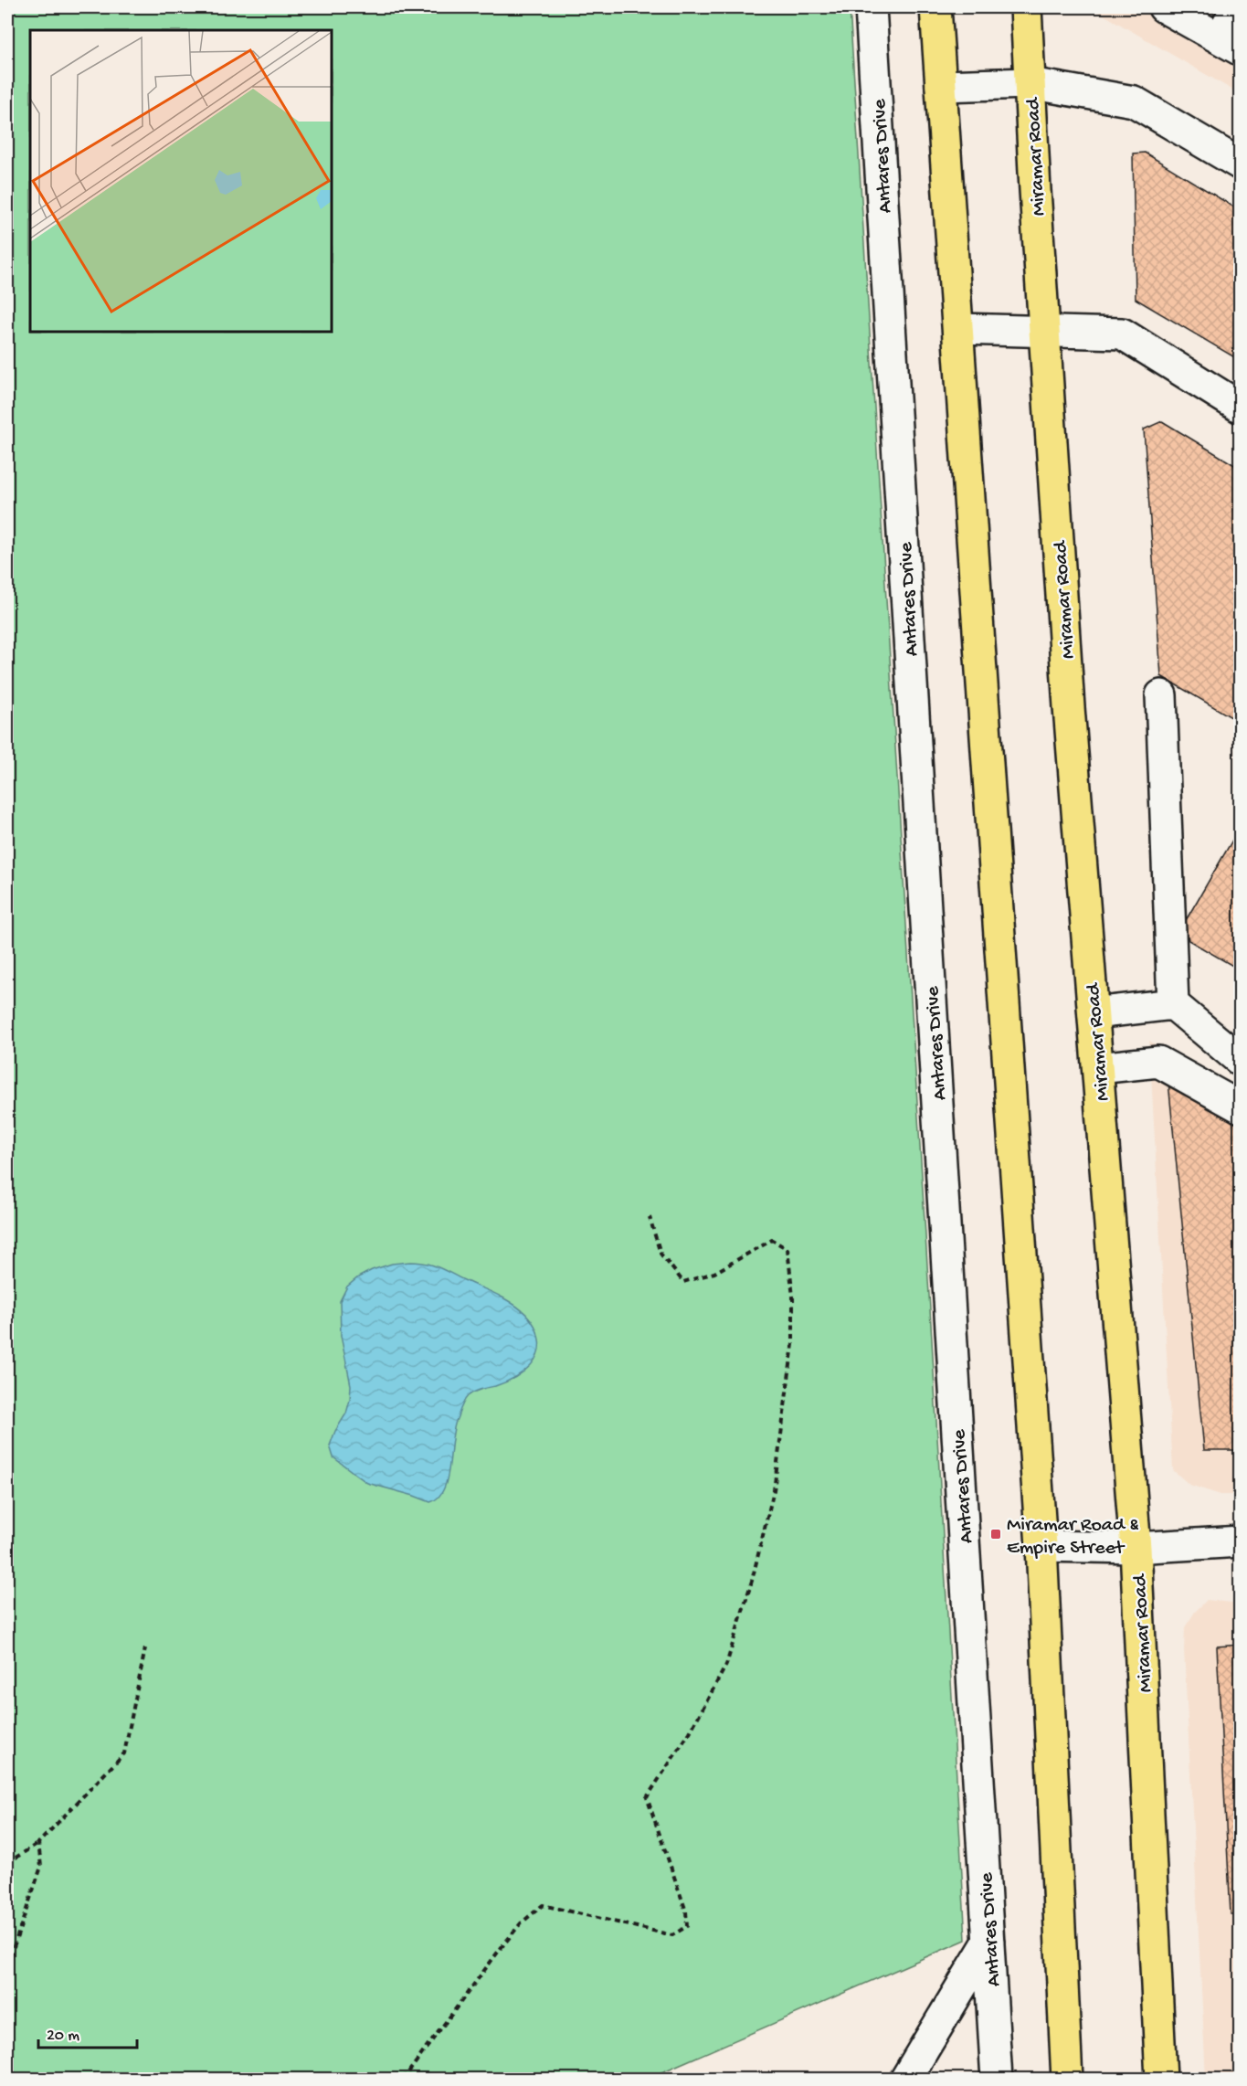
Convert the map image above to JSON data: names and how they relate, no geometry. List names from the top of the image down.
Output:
{
  "streets": {
    "main road": ["Miramar Road"],
    "street": ["Antares Drive"]
  },
  "places": {
    "transit": ["Miramar Road & Empire Street"]
  },
  "scale_bar": "20 m"
}
